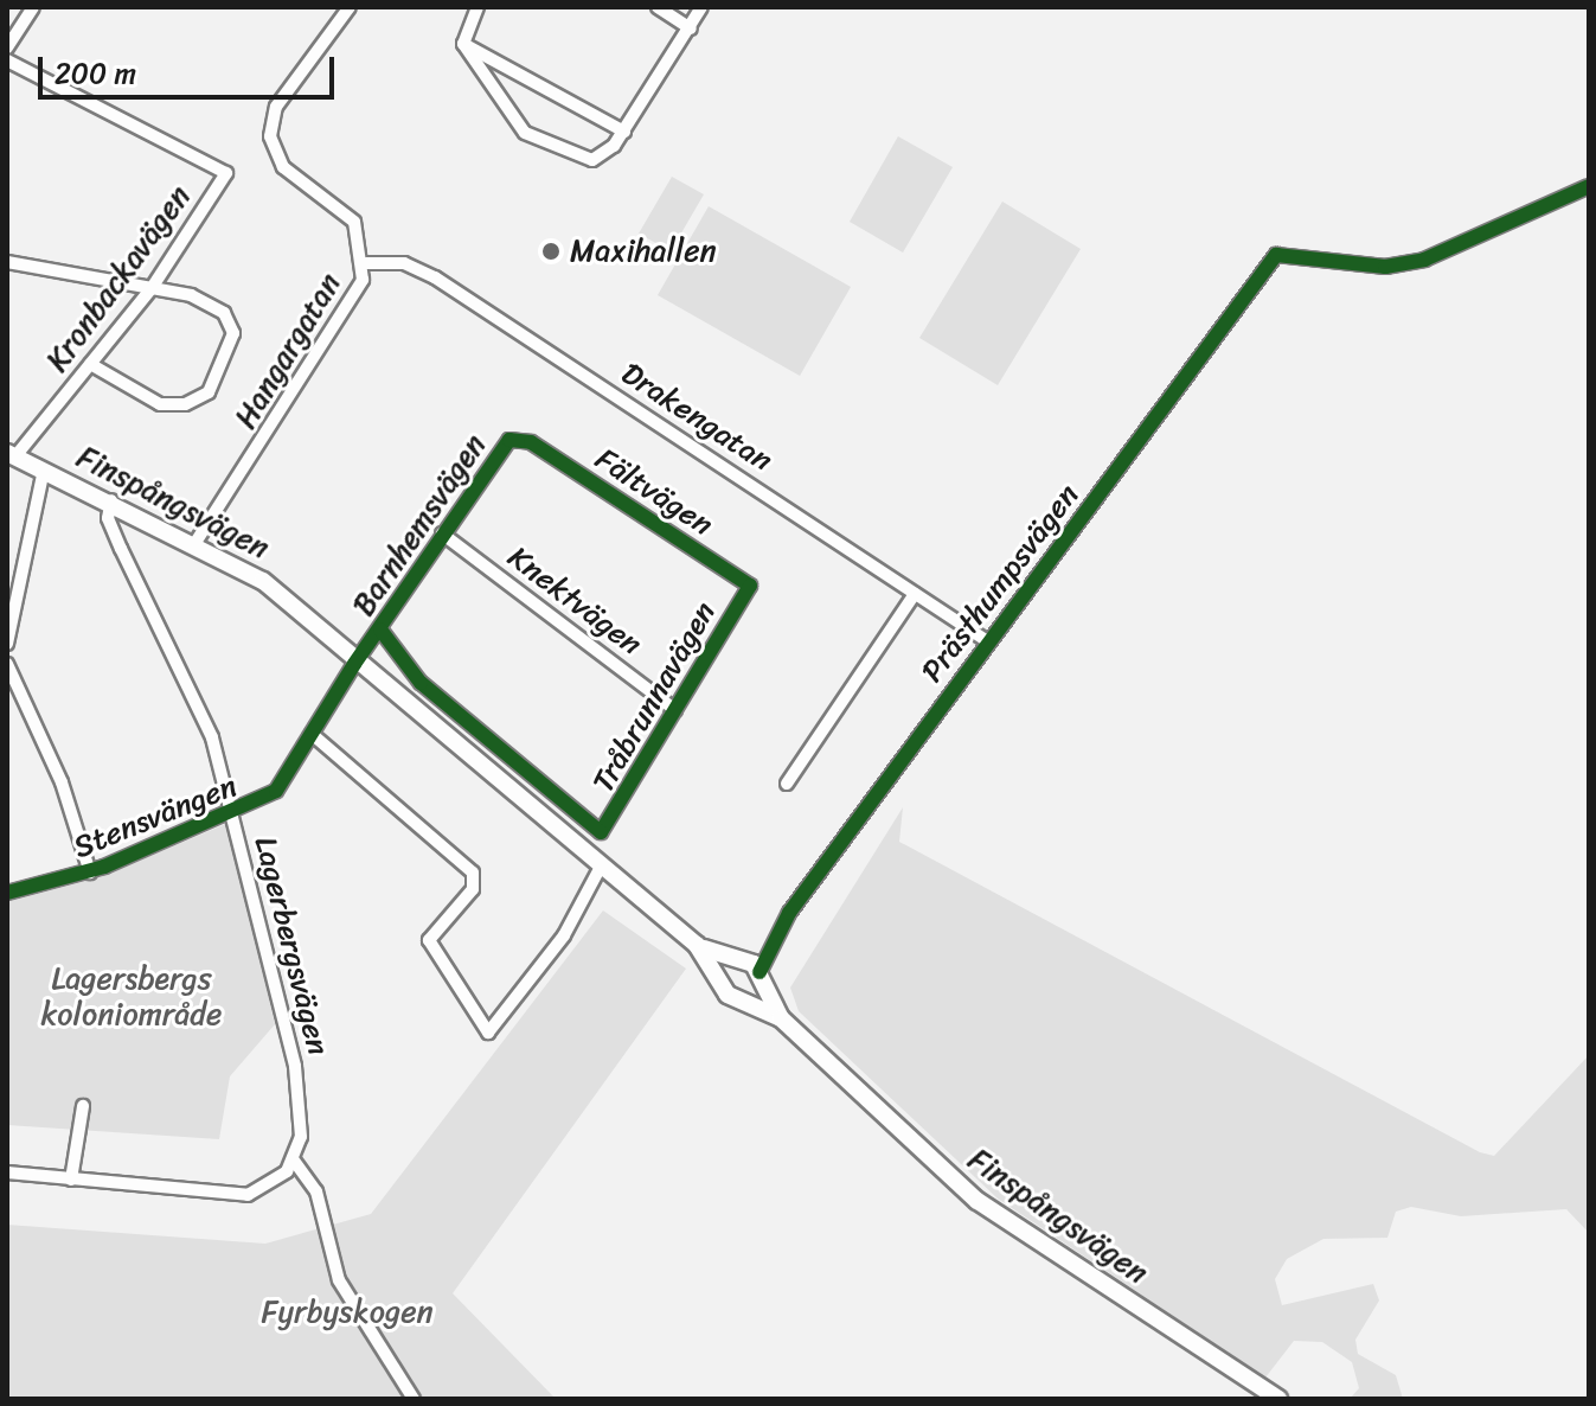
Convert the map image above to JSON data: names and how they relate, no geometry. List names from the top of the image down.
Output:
{
  "streets": {
    "main road": ["Finspångsvägen"],
    "street": [
      "Kronbackavägen",
      "Hangargatan",
      "Drakengatan",
      "Fältvägen",
      "Barnhemsvägen",
      "Prästhumpsvägen",
      "Knektvägen",
      "Tråbrunnavägen",
      "Stensvängen",
      "Lagerbergsvägen"
    ]
  },
  "crossings": [
    ["Kronbackavägen", "Finspångsvägen"],
    ["Hangargatan", "Drakengatan"],
    ["Hangargatan", "Finspångsvägen"],
    ["Drakengatan", "Prästhumpsvägen"],
    ["Fältvägen", "Barnhemsvägen"],
    ["Fältvägen", "Tråbrunnavägen"],
    ["Finspångsvägen", "Barnhemsvägen"],
    ["Finspångsvägen", "Prästhumpsvägen"],
    ["Finspångsvägen", "Stensvängen"],
    ["Finspångsvägen", "Lagerbergsvägen"],
    ["Barnhemsvägen", "Knektvägen"],
    ["Barnhemsvägen", "Tråbrunnavägen"],
    ["Barnhemsvägen", "Stensvängen"],
    ["Knektvägen", "Tråbrunnavägen"],
    ["Stensvängen", "Lagerbergsvägen"]
  ],
  "parks": ["Lagersbergs koloniområde", "Fyrbyskogen"],
  "places": ["Maxihallen"],
  "scale_bar": "200 m"
}
